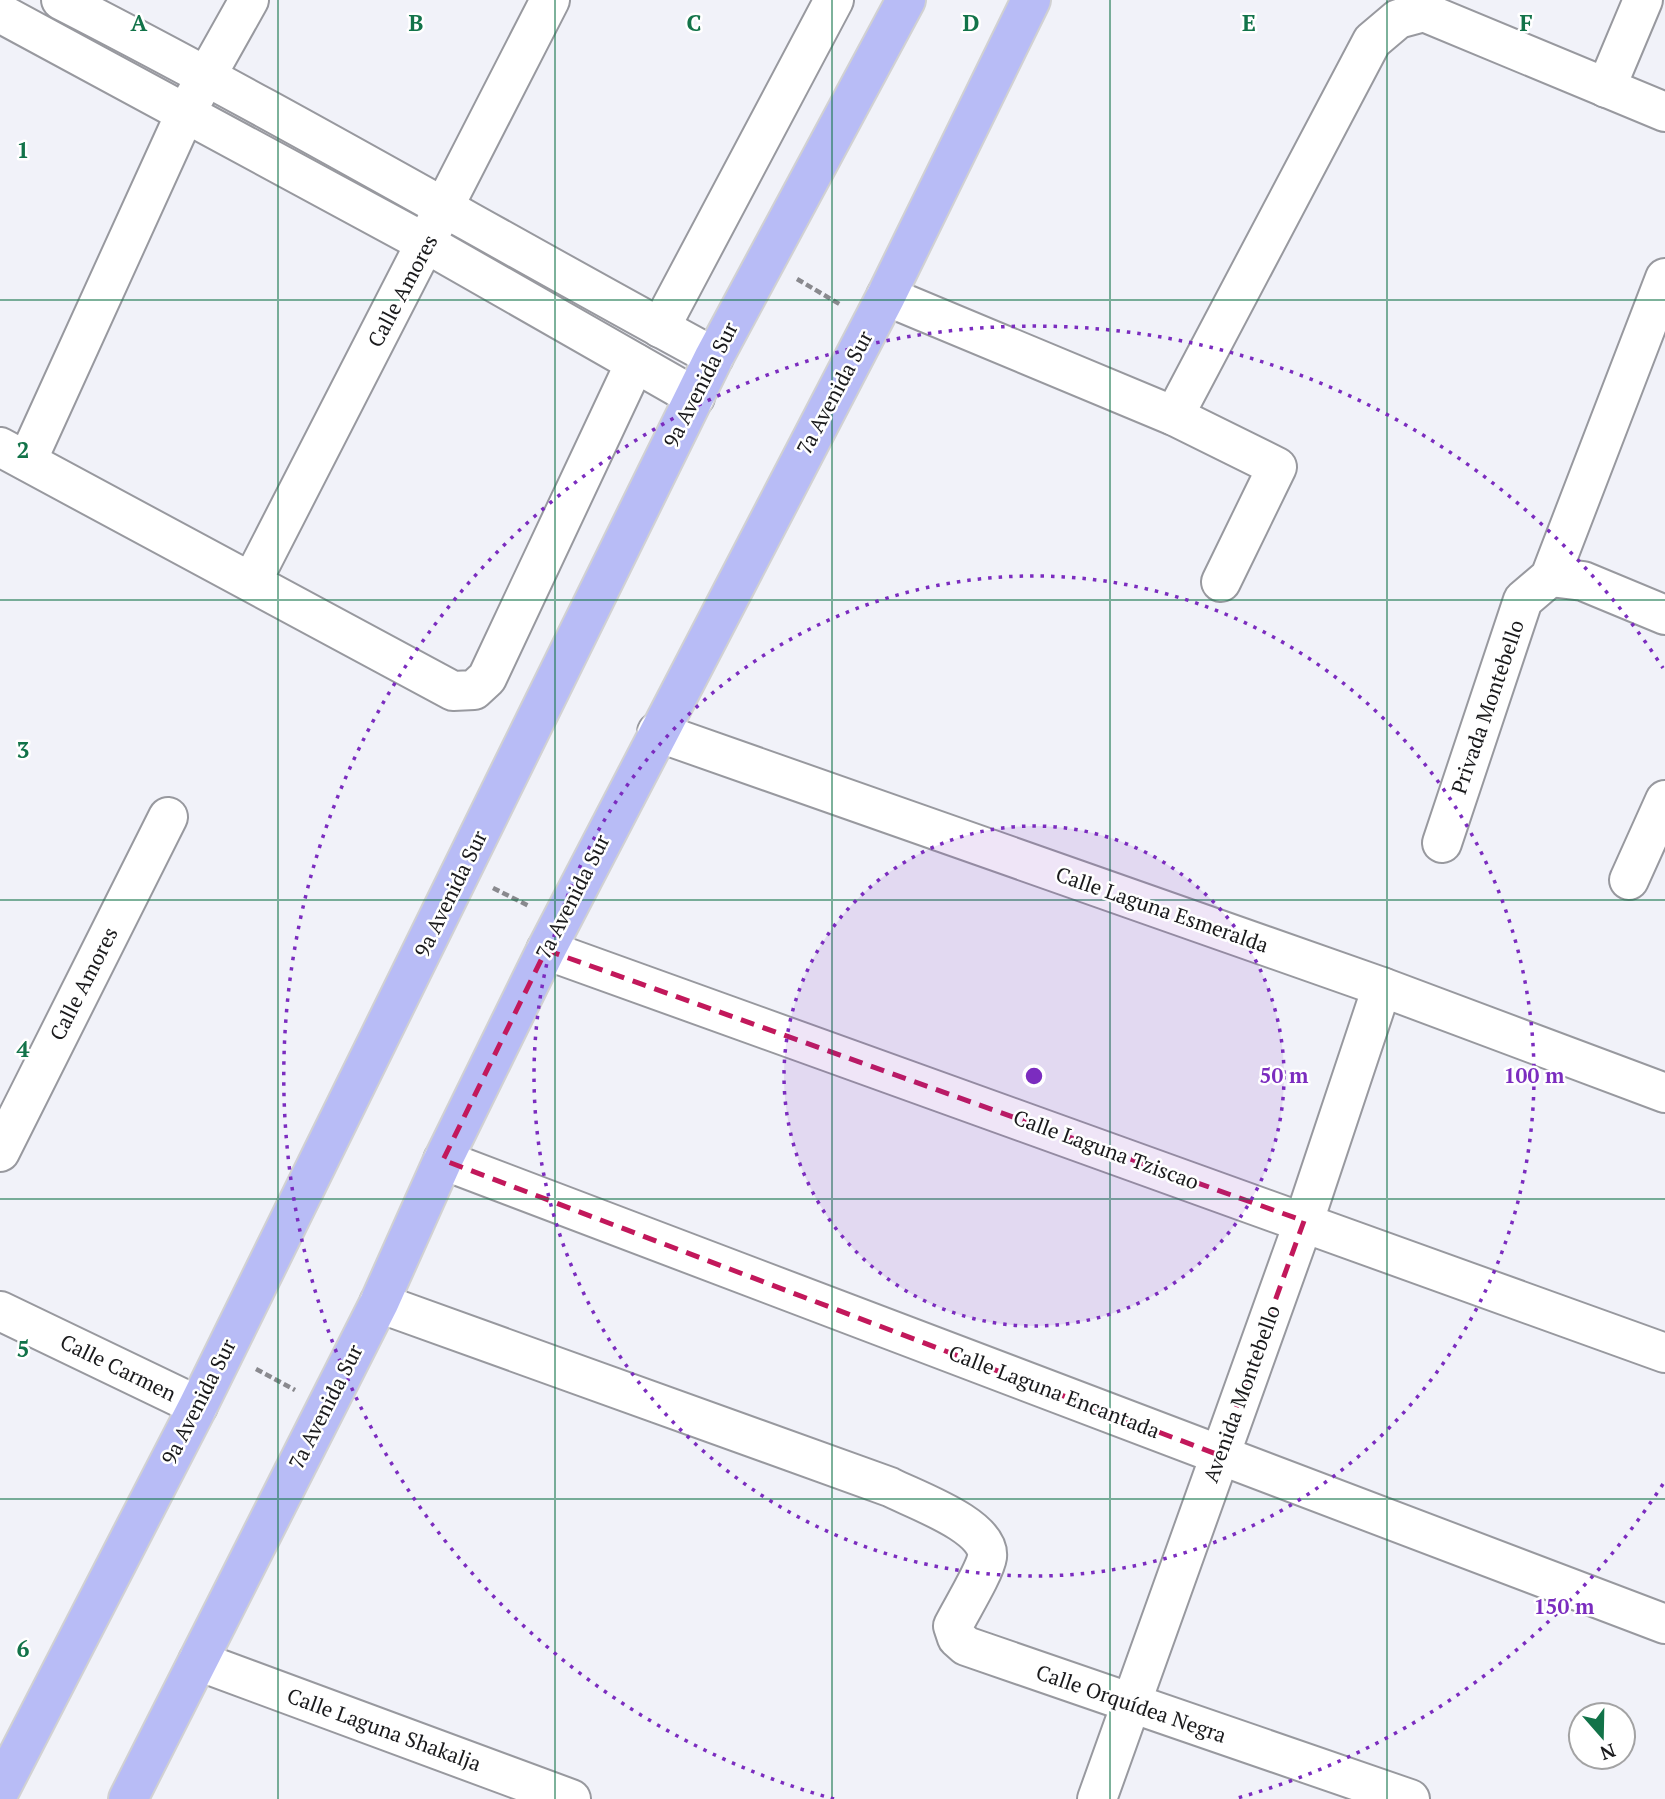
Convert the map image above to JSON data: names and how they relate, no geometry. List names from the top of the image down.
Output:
{
  "streets": {
    "main road": ["9a Avenida Sur", "7a Avenida Sur"],
    "street": [
      "Calle Amores",
      "Privada Montebello",
      "Calle Laguna Esmeralda",
      "Calle Laguna Tziscao",
      "Calle Carmen",
      "Calle Laguna Encantada",
      "Avenida Montebello",
      "Calle Orquídea Negra",
      "Calle Laguna Shakalja"
    ]
  },
  "crossings": [
    ["9a Avenida Sur", "Calle Carmen"],
    ["7a Avenida Sur", "Calle Laguna Esmeralda"],
    ["7a Avenida Sur", "Calle Laguna Tziscao"],
    ["7a Avenida Sur", "Calle Laguna Encantada"],
    ["7a Avenida Sur", "Calle Orquídea Negra"],
    ["7a Avenida Sur", "Calle Laguna Shakalja"],
    ["Calle Laguna Esmeralda", "Avenida Montebello"],
    ["Calle Laguna Tziscao", "Avenida Montebello"],
    ["Calle Laguna Encantada", "Avenida Montebello"],
    ["Avenida Montebello", "Calle Orquídea Negra"]
  ],
  "north": "bottom",
  "grid": {
    "columns": [
      "A",
      "B",
      "C",
      "D",
      "E",
      "F"
    ],
    "rows": [
      "1",
      "2",
      "3",
      "4",
      "5",
      "6"
    ]
  },
  "rings": ["50 m", "100 m", "150 m"]
}
